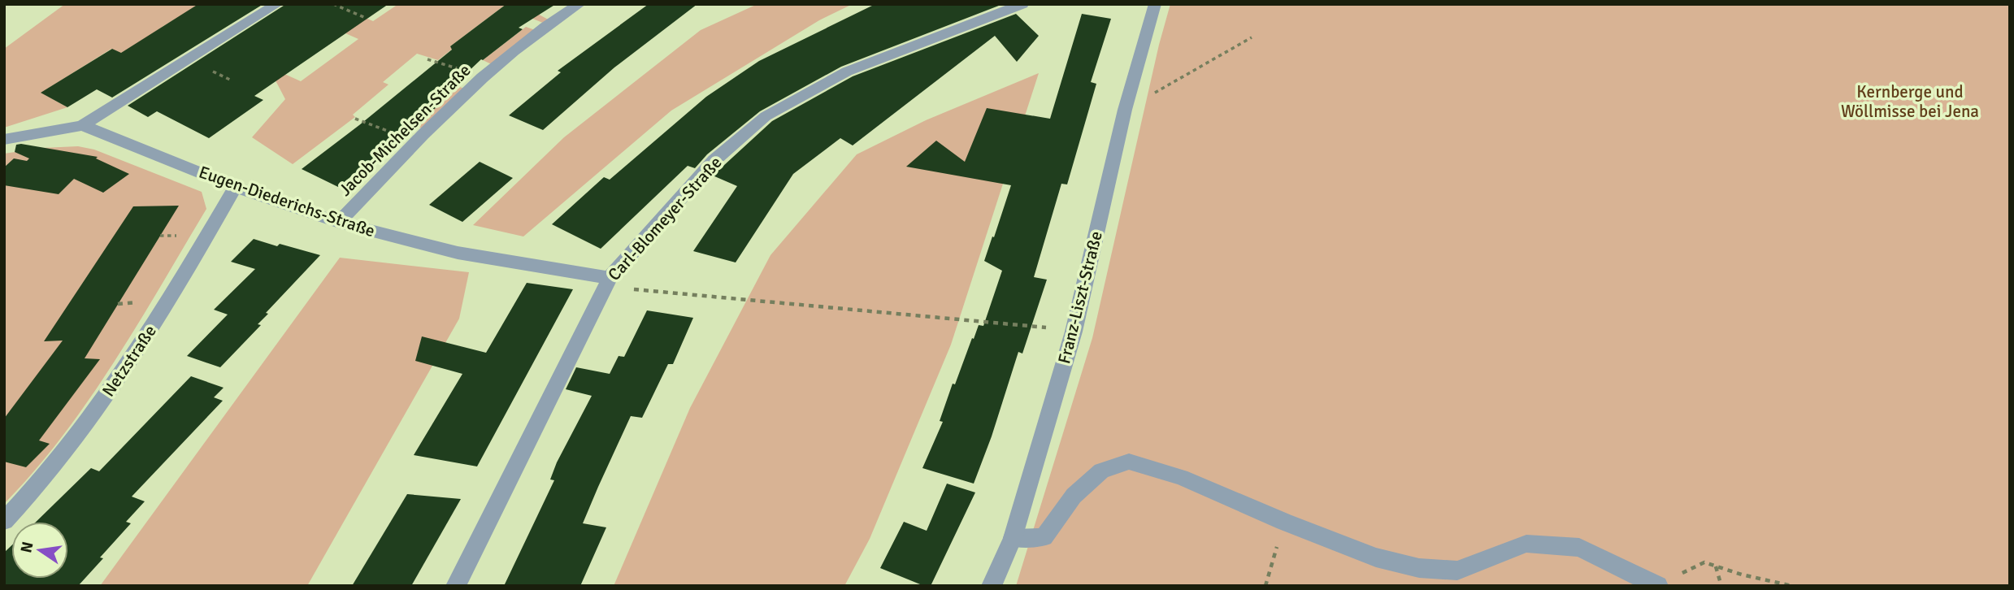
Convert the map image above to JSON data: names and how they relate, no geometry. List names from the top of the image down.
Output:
{
  "streets": {
    "street": [
      "Jacob-Michelsen-Straße",
      "Eugen-Diederichs-Straße",
      "Carl-Blomeyer-Straße",
      "Franz-Liszt-Straße",
      "Netzstraße"
    ]
  },
  "crossings": [
    ["Jacob-Michelsen-Straße", "Eugen-Diederichs-Straße"],
    ["Eugen-Diederichs-Straße", "Carl-Blomeyer-Straße"],
    ["Eugen-Diederichs-Straße", "Netzstraße"]
  ],
  "parks": ["Kernberge und Wöllmisse bei Jena"],
  "north": "left"
}
